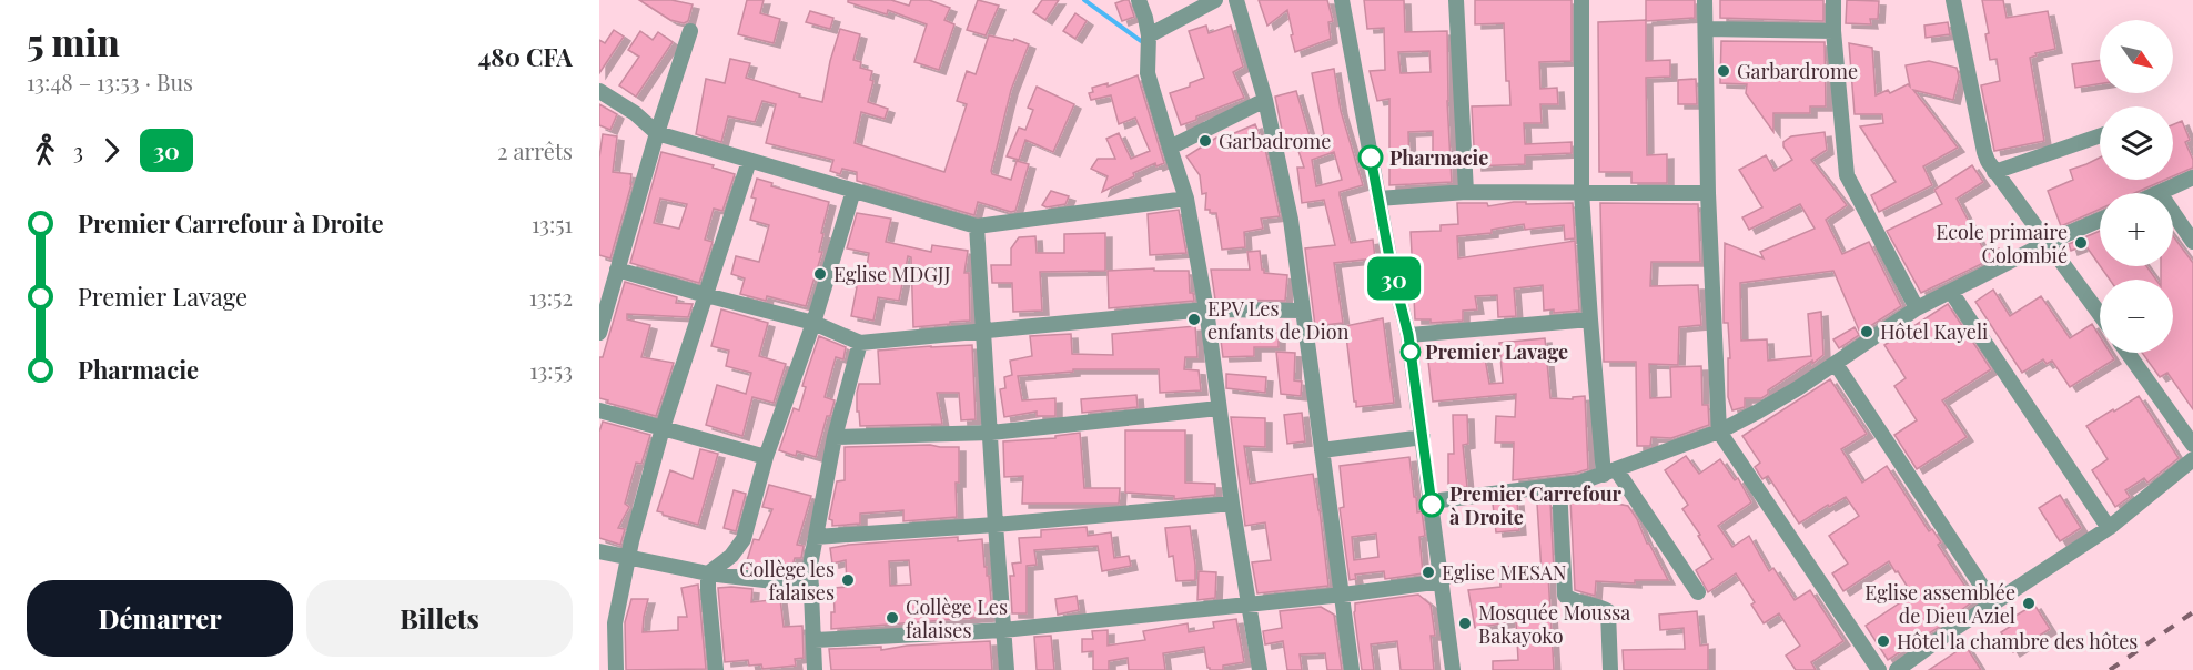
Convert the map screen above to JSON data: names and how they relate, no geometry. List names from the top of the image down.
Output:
{
  "places": [
    "Garbardrome",
    "Garbadrome",
    "Pharmacie",
    "Ecole primaire Colombié",
    "Eglise MDGJJ",
    "EPV Les enfants de Dion",
    "Hôtel Kayeli",
    "Premier Lavage",
    "Premier Carrefour à Droite",
    "Eglise MESAN",
    "Collège les falaises",
    "Eglise assemblée de Dieu Aziel",
    "Collège Les falaises",
    "Mosquée Moussa Bakayoko",
    "Hôtel la chambre des hôtes"
  ],
  "lines": ["bus line 30"],
  "north": "bottom right",
  "page": {
    "heading": ["5 min", "13:48 – 13:53 · Bus", "480 CFA"],
    "on_map": "30",
    "map_buttons": ["+", "−"],
    "legs": ["3", "30", "2 arrêts"],
    "list": [
      {
        "name": "Premier Carrefour à Droite",
        "value": "13:51"
      },
      {
        "name": "Premier Lavage",
        "value": "13:52"
      },
      {
        "name": "Pharmacie",
        "value": "13:53"
      }
    ],
    "buttons": ["Démarrer", "Billets"]
  }
}
